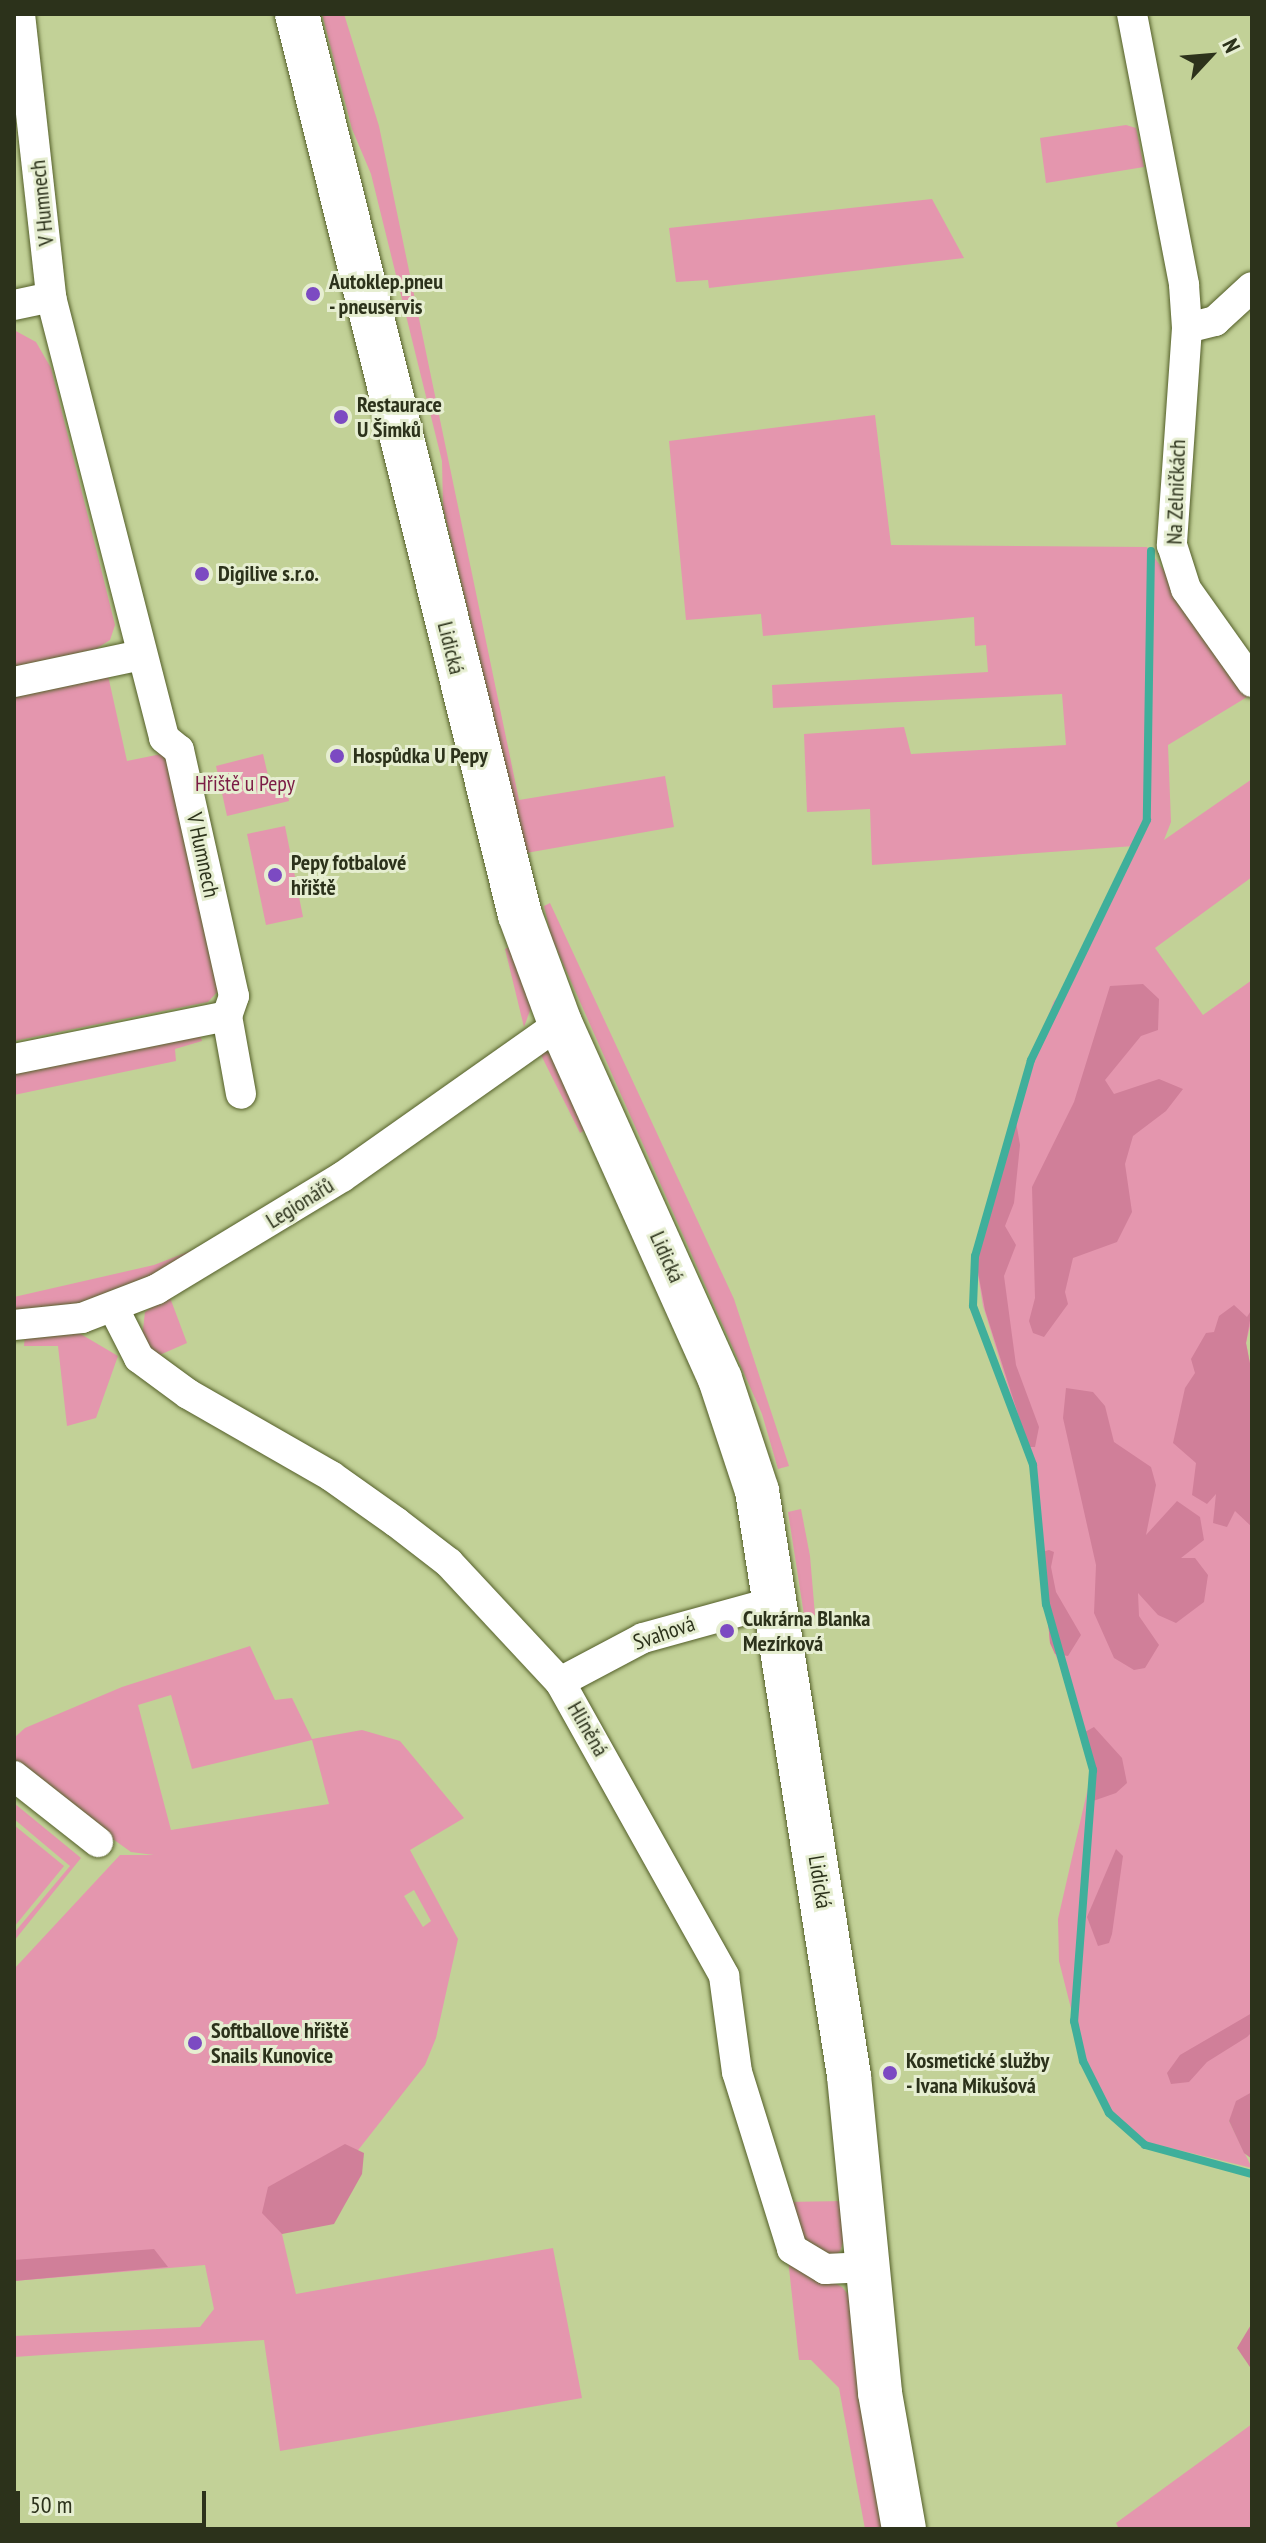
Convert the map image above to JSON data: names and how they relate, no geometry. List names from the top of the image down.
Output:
{
  "streets": {
    "main road": ["Lidická"],
    "street": [
      "V Humnech",
      "Na Zelničkách",
      "Legionářů",
      "Svahová",
      "Hliněná"
    ]
  },
  "crossings": [
    ["Lidická", "Legionářů"],
    ["Lidická", "Svahová"],
    ["Lidická", "Hliněná"],
    ["Legionářů", "Hliněná"],
    ["Svahová", "Hliněná"]
  ],
  "parks": ["Hřiště u Pepy"],
  "places": [
    "Autoklep.pneu - pneuservis",
    "Restaurace U Šimků",
    "Digilive s.r.o.",
    "Hospůdka U Pepy",
    "Pepy fotbalové hřiště",
    "Cukrárna Blanka Mezírková",
    "Softballove hřiště Snails Kunovice",
    "Kosmetické služby - Ivana Mikušová"
  ],
  "scale_bar": "50 m",
  "north": "top right"
}
